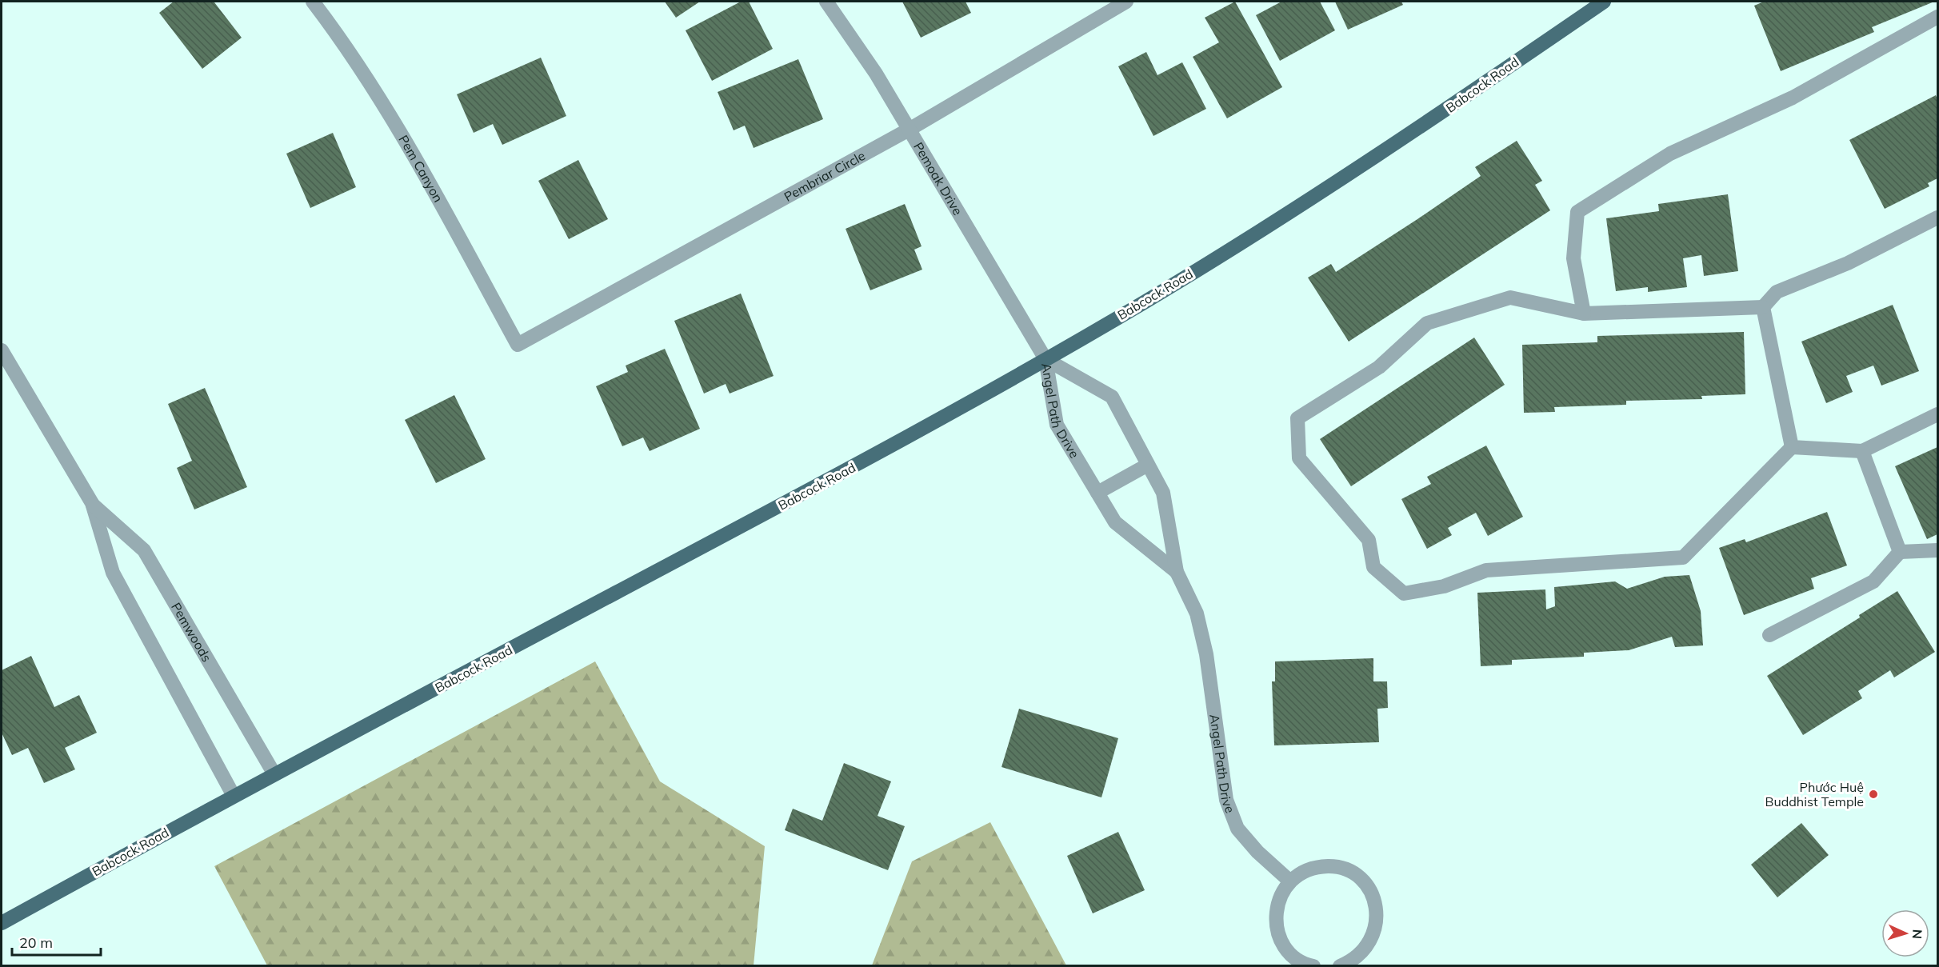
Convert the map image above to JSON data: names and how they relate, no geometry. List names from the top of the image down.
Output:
{
  "streets": {
    "main road": ["Babcock Road"],
    "street": [
      "Pem Canyon",
      "Pembriar Circle",
      "Pemoak Drive",
      "Angel Path Drive",
      "Pemwoods"
    ]
  },
  "crossings": [
    ["Babcock Road", "Pemoak Drive"],
    ["Babcock Road", "Angel Path Drive"],
    ["Babcock Road", "Pemwoods"],
    ["Pem Canyon", "Pembriar Circle"],
    ["Pembriar Circle", "Pemoak Drive"],
    ["Pemoak Drive", "Angel Path Drive"]
  ],
  "places": ["Phước Huệ Buddhist Temple"],
  "scale_bar": "20 m",
  "north": "right"
}
